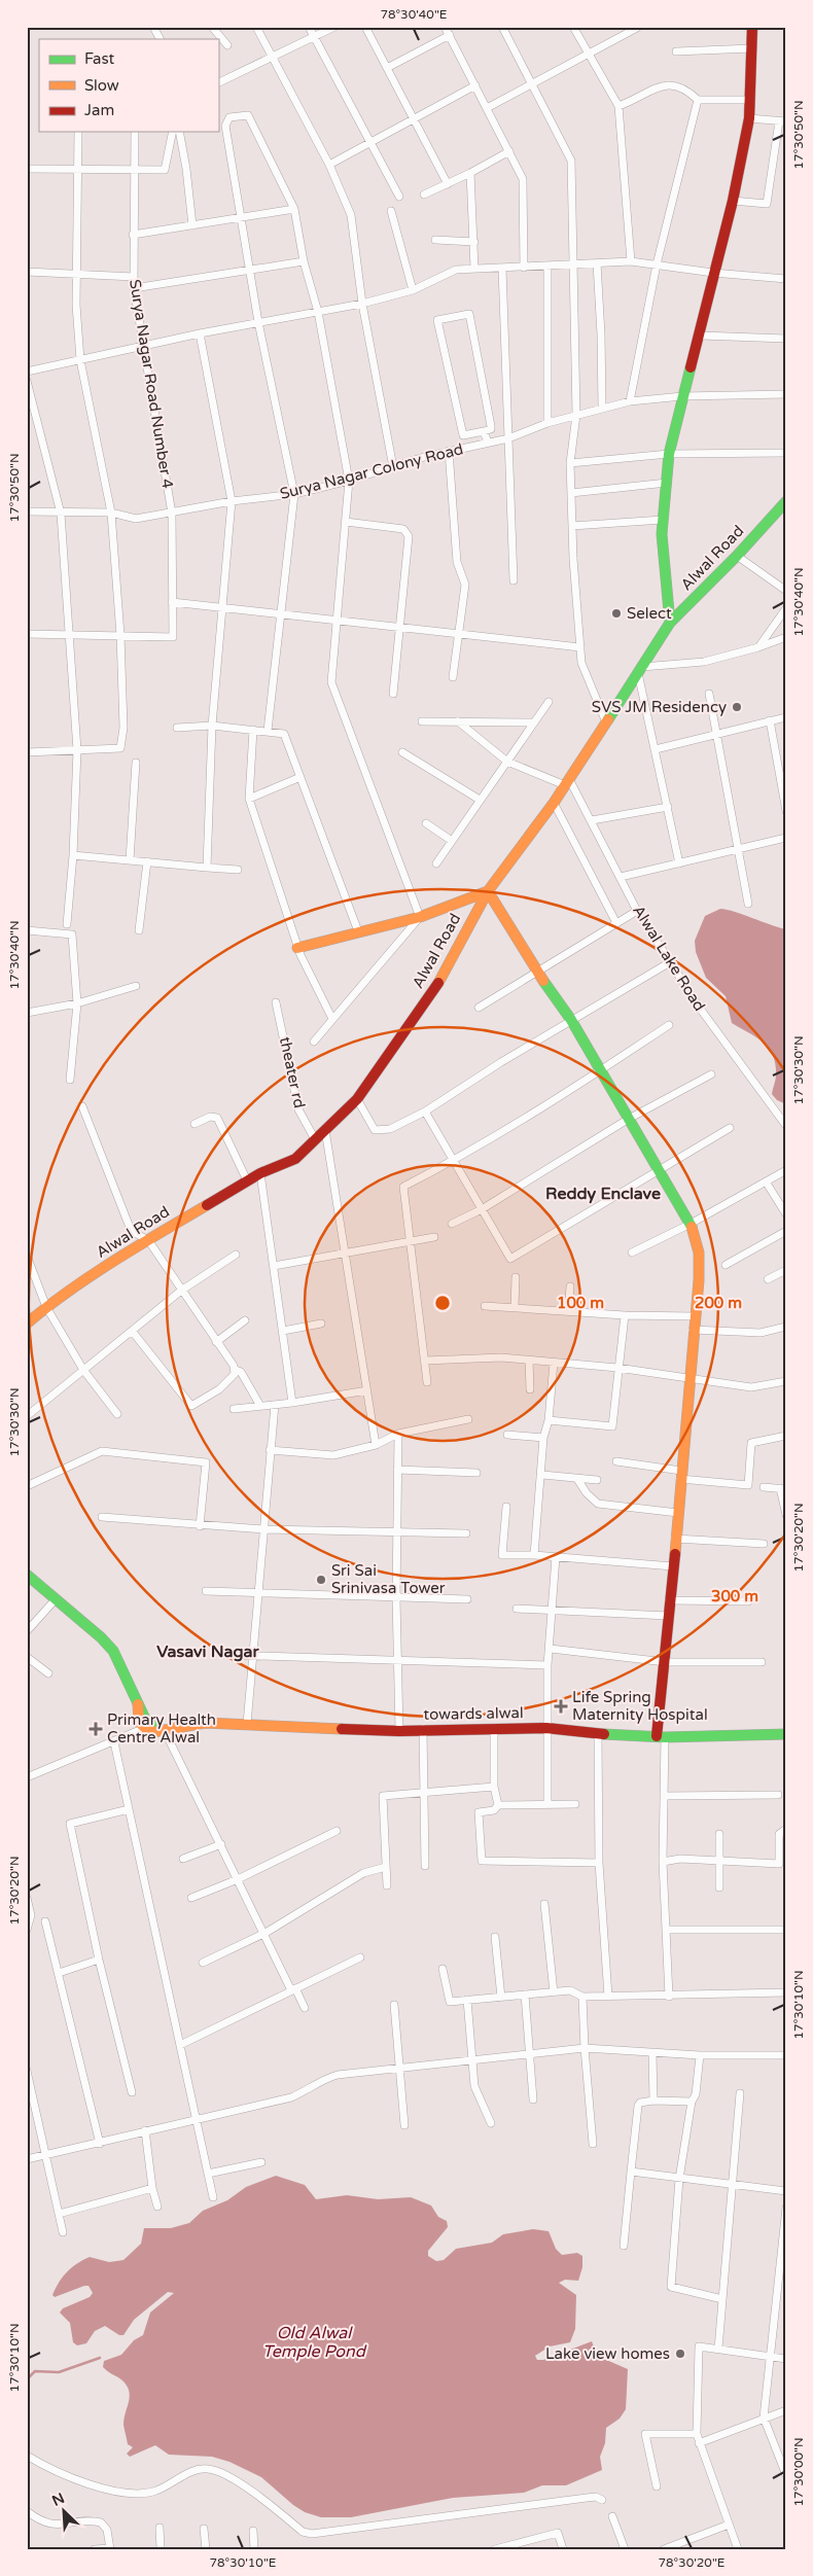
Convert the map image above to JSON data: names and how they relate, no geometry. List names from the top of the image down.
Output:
{
  "streets": {
    "main road": ["Alwal Road", "towards alwal"],
    "street": [
      "Surya Nagar Road Number 4",
      "Surya Nagar Colony Road",
      "Alwal Lake Road",
      "theater rd"
    ]
  },
  "crossings": [
    ["Surya Nagar Road Number 4", "Surya Nagar Colony Road"],
    ["Alwal Road", "Alwal Lake Road"],
    ["Alwal Road", "theater rd"]
  ],
  "districts": ["Reddy Enclave", "Vasavi Nagar"],
  "water": ["Old Alwal Temple Pond"],
  "places": {
    "other": [
      "Select",
      "SVS JM Residency",
      "Sri Sai Srinivasa Tower",
      "Lake view homes"
    ],
    "health": ["Life Spring Maternity Hospital", "Primary Health Centre Alwal"]
  },
  "legend": ["Fast", "Slow", "Jam"],
  "north": "top left",
  "coordinates": [
    "78°30'40\"E",
    "17°30'50\"N",
    "17°30'40\"N",
    "17°30'30\"N",
    "17°30'20\"N",
    "17°30'10\"N",
    "17°30'00\"N",
    "78°30'10\"E",
    "78°30'20\"E"
  ],
  "rings": ["100 m", "200 m", "300 m"]
}
